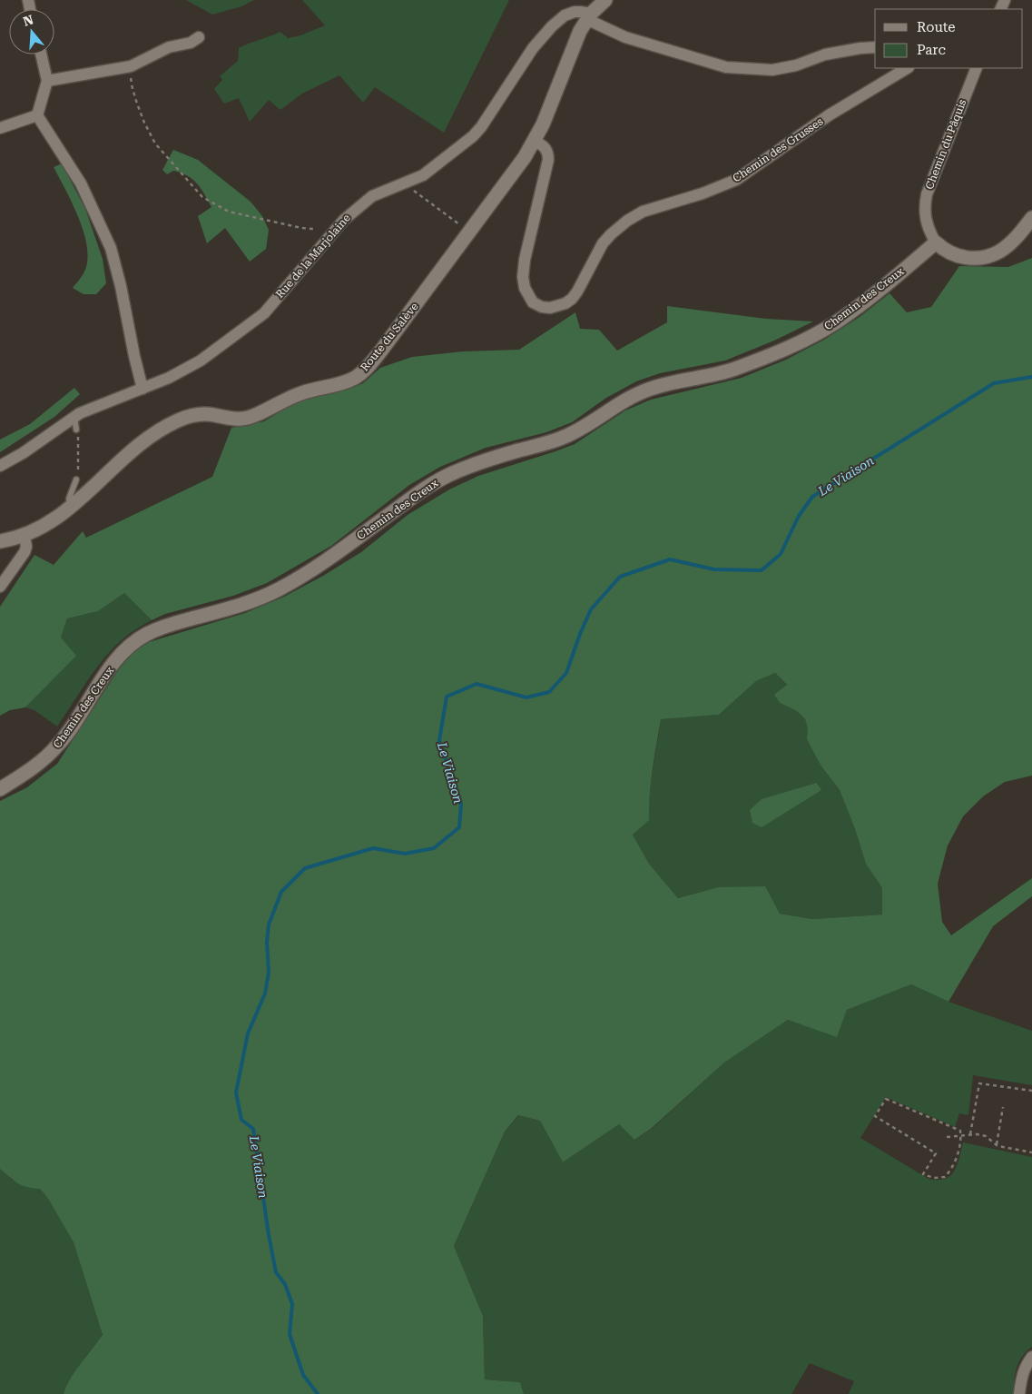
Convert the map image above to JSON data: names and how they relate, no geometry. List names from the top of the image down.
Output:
{
  "streets": {
    "street": [
      "Chemin du Pâquis",
      "Chemin des Grusses",
      "Rue de la Marjolaine",
      "Chemin des Creux",
      "Route du Salève"
    ]
  },
  "crossings": [
    ["Chemin du Pâquis", "Chemin des Creux"],
    ["Chemin des Grusses", "Route du Salève"],
    ["Rue de la Marjolaine", "Route du Salève"]
  ],
  "water": ["Le Viaison"],
  "legend": ["Route", "Parc"],
  "north": "top"
}
